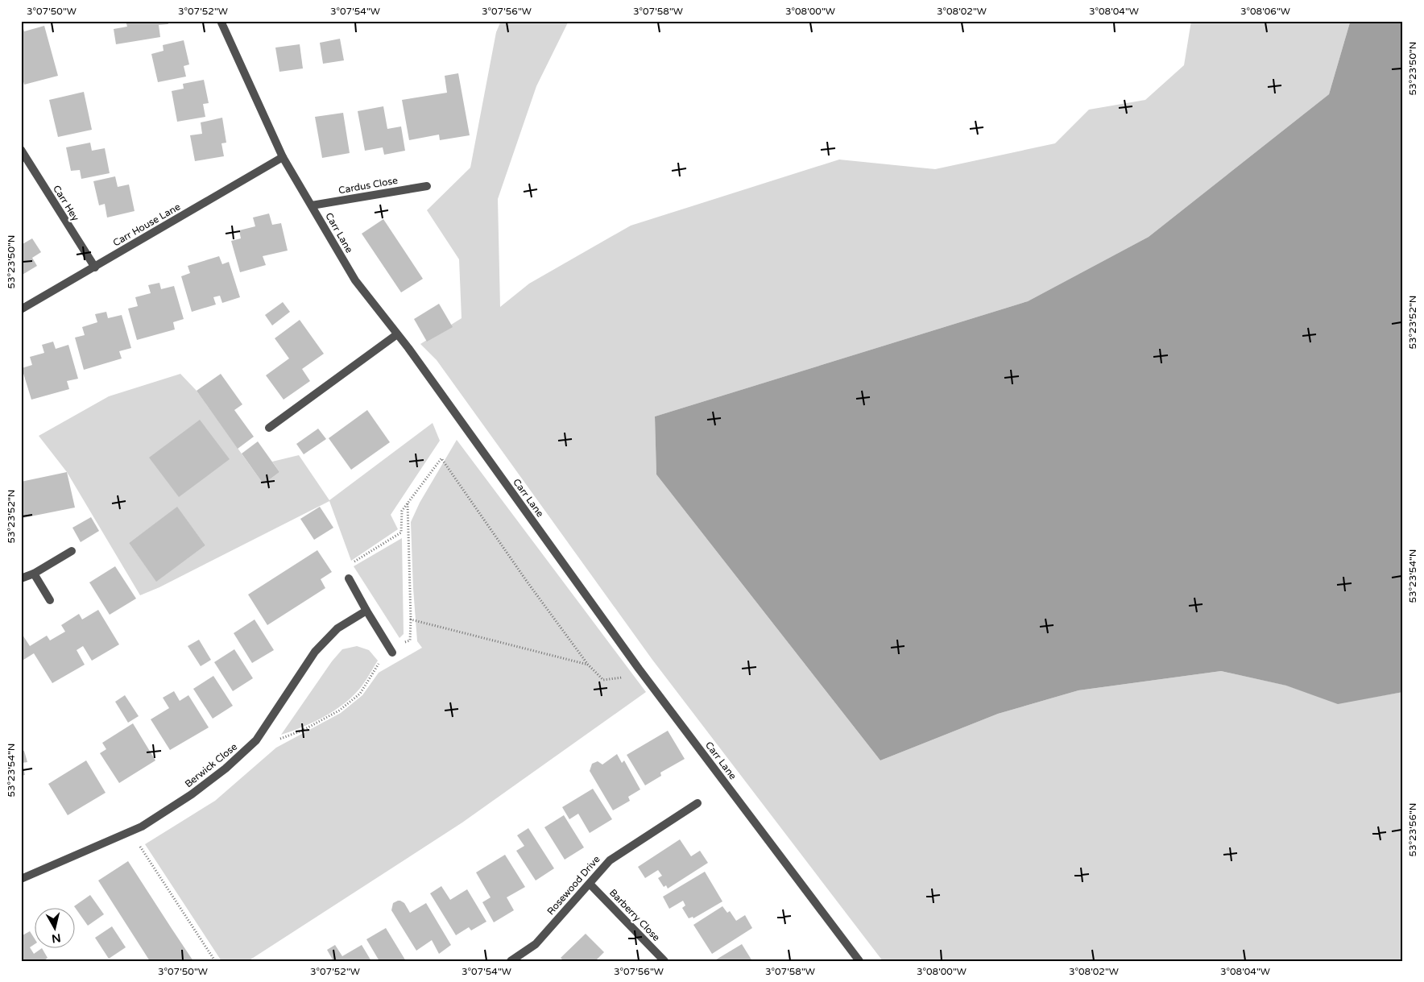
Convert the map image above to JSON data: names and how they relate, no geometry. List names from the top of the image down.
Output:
{
  "streets": {
    "street": [
      "Cardus Close",
      "Carr Hey",
      "Carr House Lane",
      "Carr Lane",
      "Berwick Close",
      "Rosewood Drive",
      "Barberry Close"
    ]
  },
  "crossings": [
    ["Cardus Close", "Carr Lane"],
    ["Carr Hey", "Carr House Lane"],
    ["Carr House Lane", "Carr Lane"],
    ["Rosewood Drive", "Barberry Close"]
  ],
  "north": "bottom",
  "coordinates": [
    "3°07'50\"W",
    "3°07'52\"W",
    "3°07'54\"W",
    "3°07'56\"W",
    "3°07'58\"W",
    "3°08'00\"W",
    "3°08'02\"W",
    "3°08'04\"W",
    "3°08'06\"W",
    "53°23'50\"N",
    "53°23'52\"N",
    "53°23'54\"N",
    "53°23'56\"N"
  ]
}
